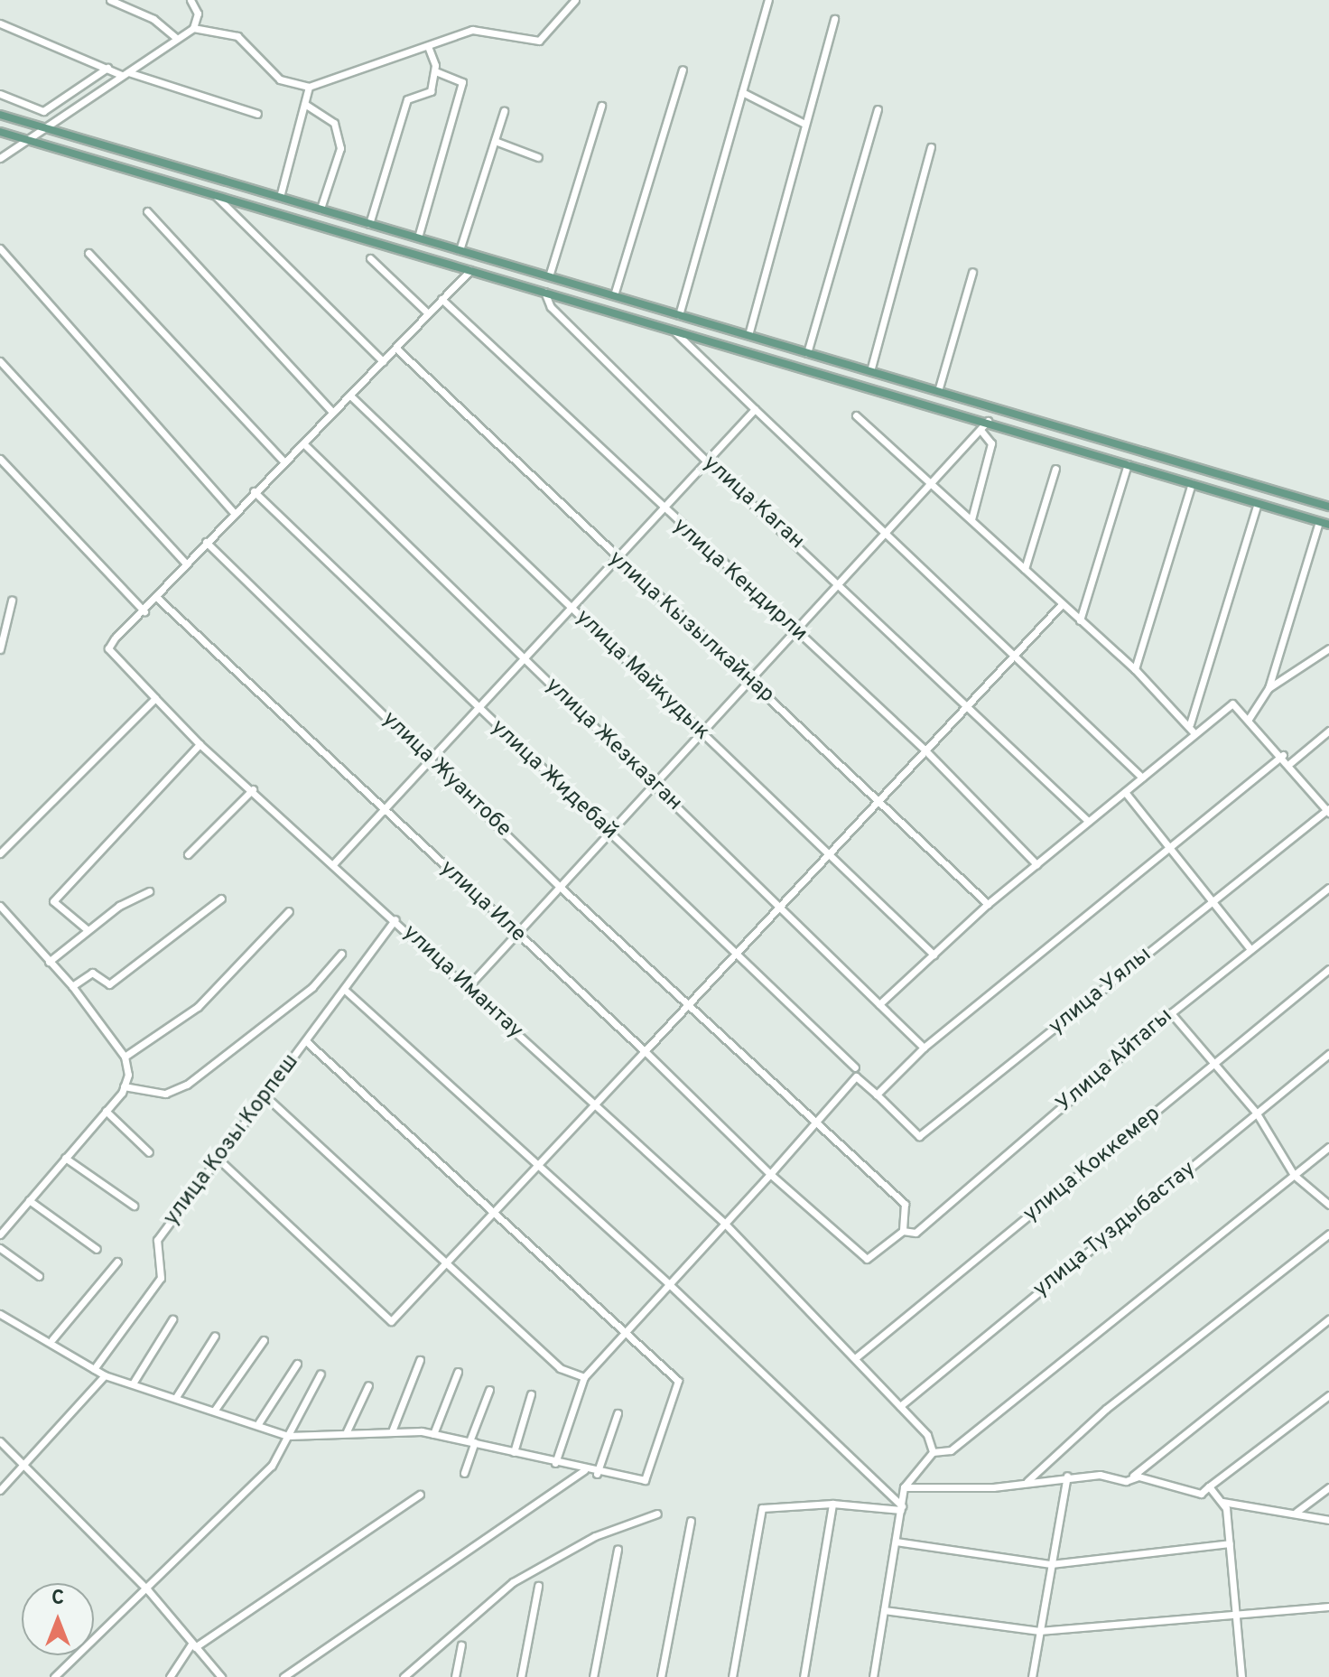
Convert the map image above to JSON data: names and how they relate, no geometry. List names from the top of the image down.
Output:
{
  "streets": {
    "street": [
      "улица Каган",
      "улица Кендирли",
      "улица Кызылкайнар",
      "улица Майкудык",
      "улица Жезказган",
      "улица Жуантобе",
      "улица Жидебай",
      "улица Иле",
      "улица Имантау",
      "улица Уялы",
      "Улица Айтагы",
      "улица Козы Корпеш",
      "улица Коккемер",
      "улица Туздыбастау"
    ]
  },
  "crossings": [
    ["улица Каган", "улица Кендирли"],
    ["улица Кендирли", "улица Кызылкайнар"],
    ["улица Кендирли", "улица Майкудык"],
    ["улица Кендирли", "улица Жезказган"],
    ["улица Кендирли", "улица Жуантобе"],
    ["улица Кендирли", "улица Жидебай"],
    ["улица Кендирли", "улица Иле"],
    ["улица Кендирли", "улица Имантау"],
    ["улица Иле", "Улица Айтагы"],
    ["улица Имантау", "улица Козы Корпеш"],
    ["улица Имантау", "улица Коккемер"],
    ["улица Имантау", "улица Туздыбастау"]
  ],
  "north": "top"
}
